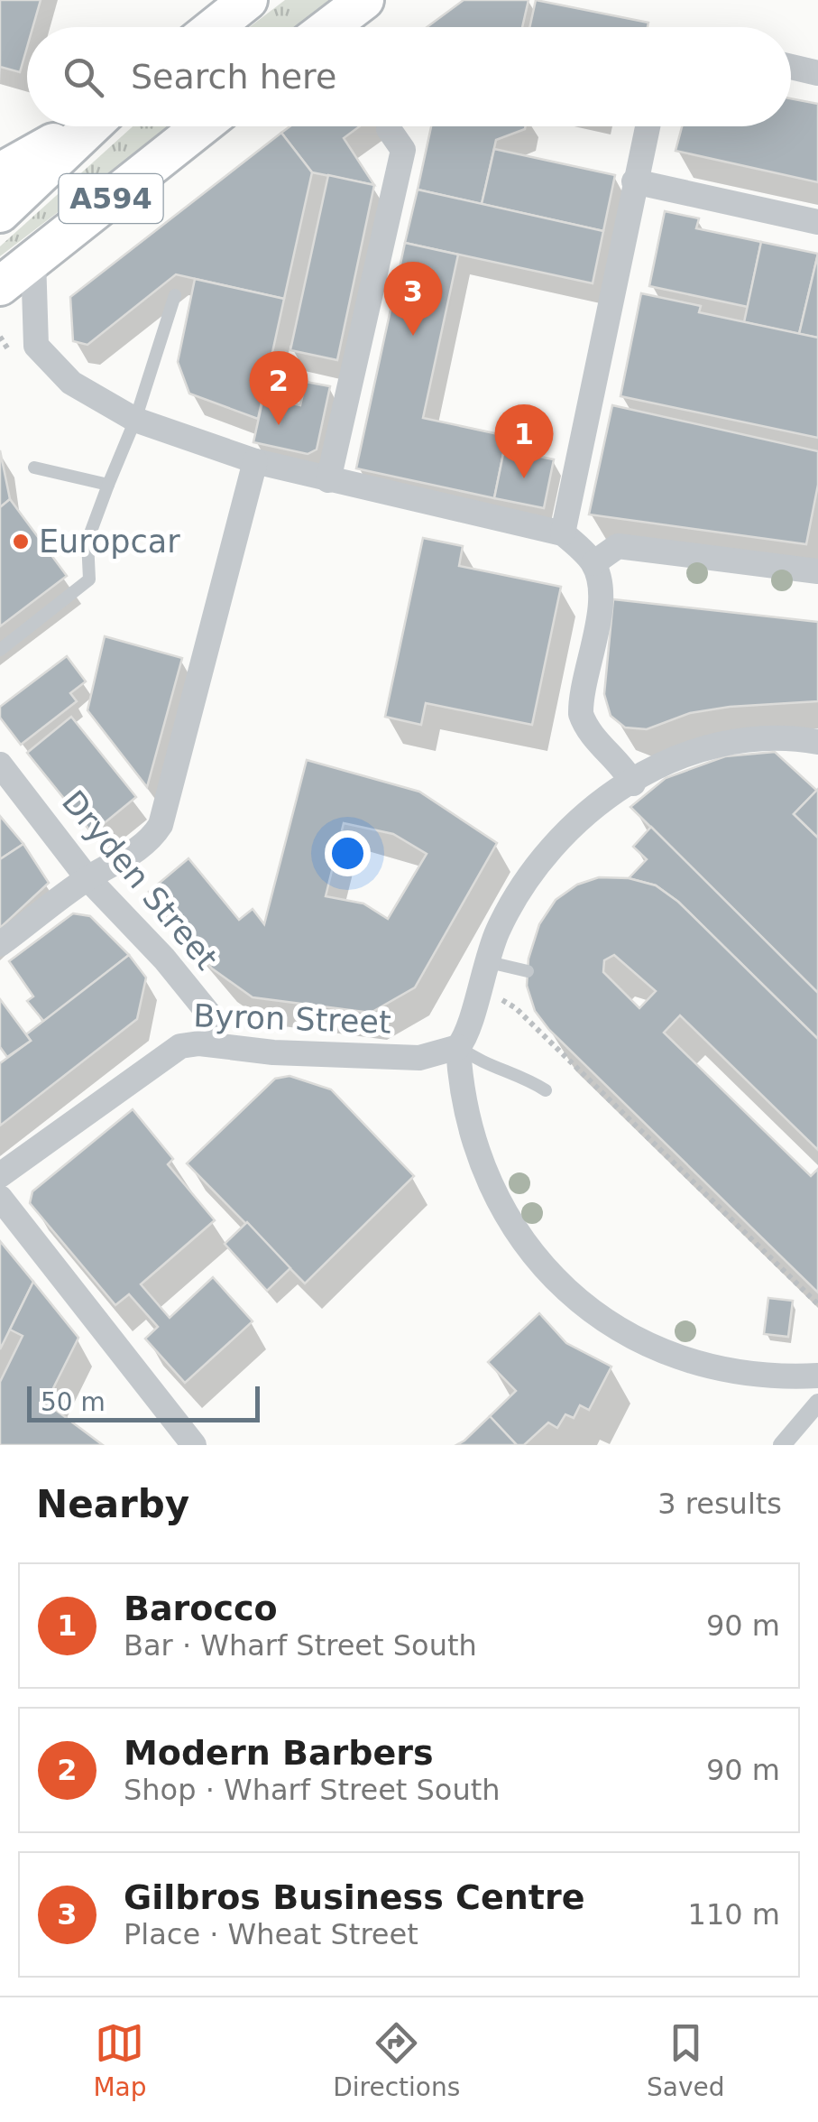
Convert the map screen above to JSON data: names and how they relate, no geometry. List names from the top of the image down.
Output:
{
  "streets": {
    "main road": ["A594"],
    "street": ["Dryden Street", "Byron Street"]
  },
  "crossings": [
    ["Dryden Street", "Byron Street"]
  ],
  "places": ["Europcar"],
  "scale_bar": "50 m",
  "page": {
    "search": "Search here",
    "pins": ["3", "2", "1"],
    "scale": "50 m",
    "heading": ["Nearby", "3 results"],
    "list": [
      {
        "mark": "1",
        "name": "Barocco",
        "note": "Bar · Wharf Street South",
        "value": "90 m"
      },
      {
        "mark": "2",
        "name": "Modern Barbers",
        "note": "Shop · Wharf Street South",
        "value": "90 m"
      },
      {
        "mark": "3",
        "name": "Gilbros Business Centre",
        "note": "Place · Wheat Street",
        "value": "110 m"
      }
    ],
    "nav": ["Map", "Directions", "Saved"]
  }
}
